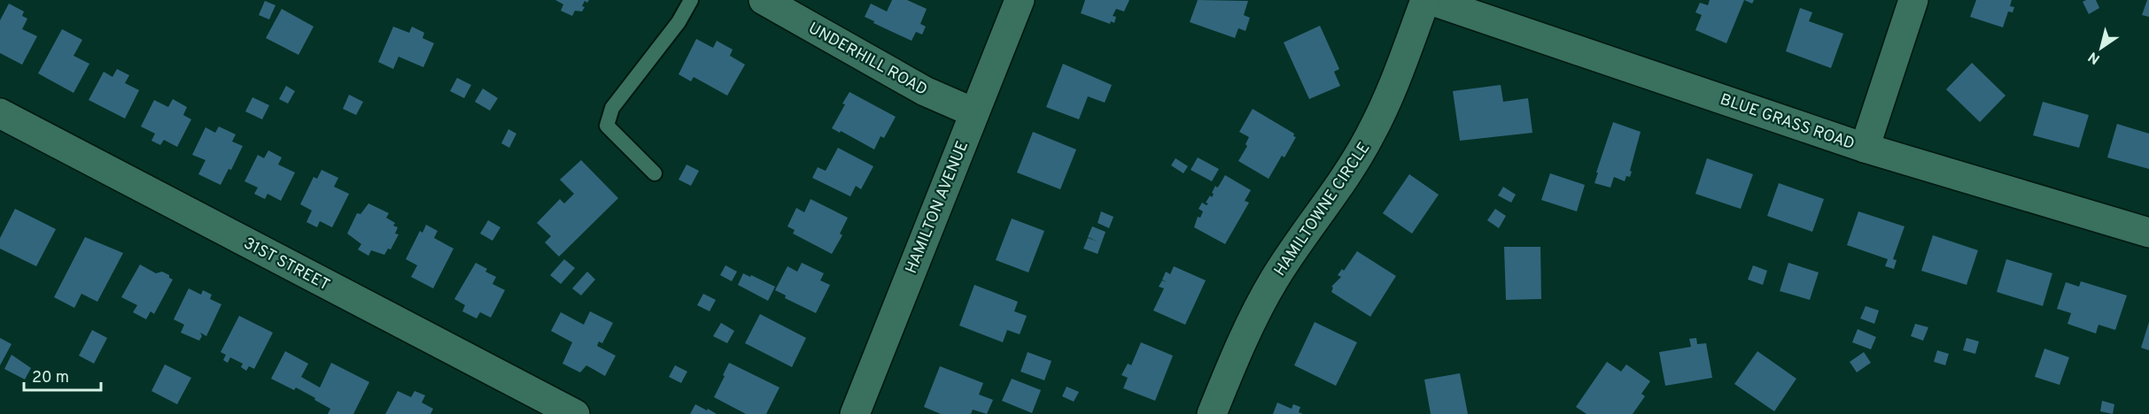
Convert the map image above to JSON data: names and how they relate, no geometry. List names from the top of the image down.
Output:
{
  "streets": {
    "street": [
      "UNDERHILL ROAD",
      "BLUE GRASS ROAD",
      "HAMILTON AVENUE",
      "HAMILTOWNE CIRCLE",
      "31ST STREET"
    ]
  },
  "crossings": [
    ["UNDERHILL ROAD", "HAMILTON AVENUE"]
  ],
  "scale_bar": "20 m",
  "north": "bottom left"
}
